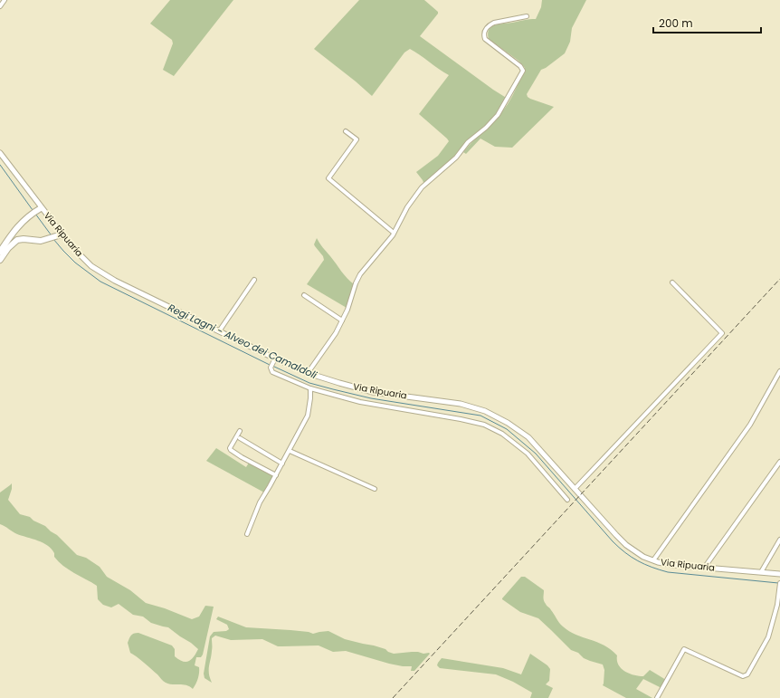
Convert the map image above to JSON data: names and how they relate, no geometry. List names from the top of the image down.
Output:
{
  "streets": {
    "street": ["Via Ripuaria"]
  },
  "water": ["Regi Lagni - Alveo dei Camaldoli"],
  "scale_bar": "200 m"
}
